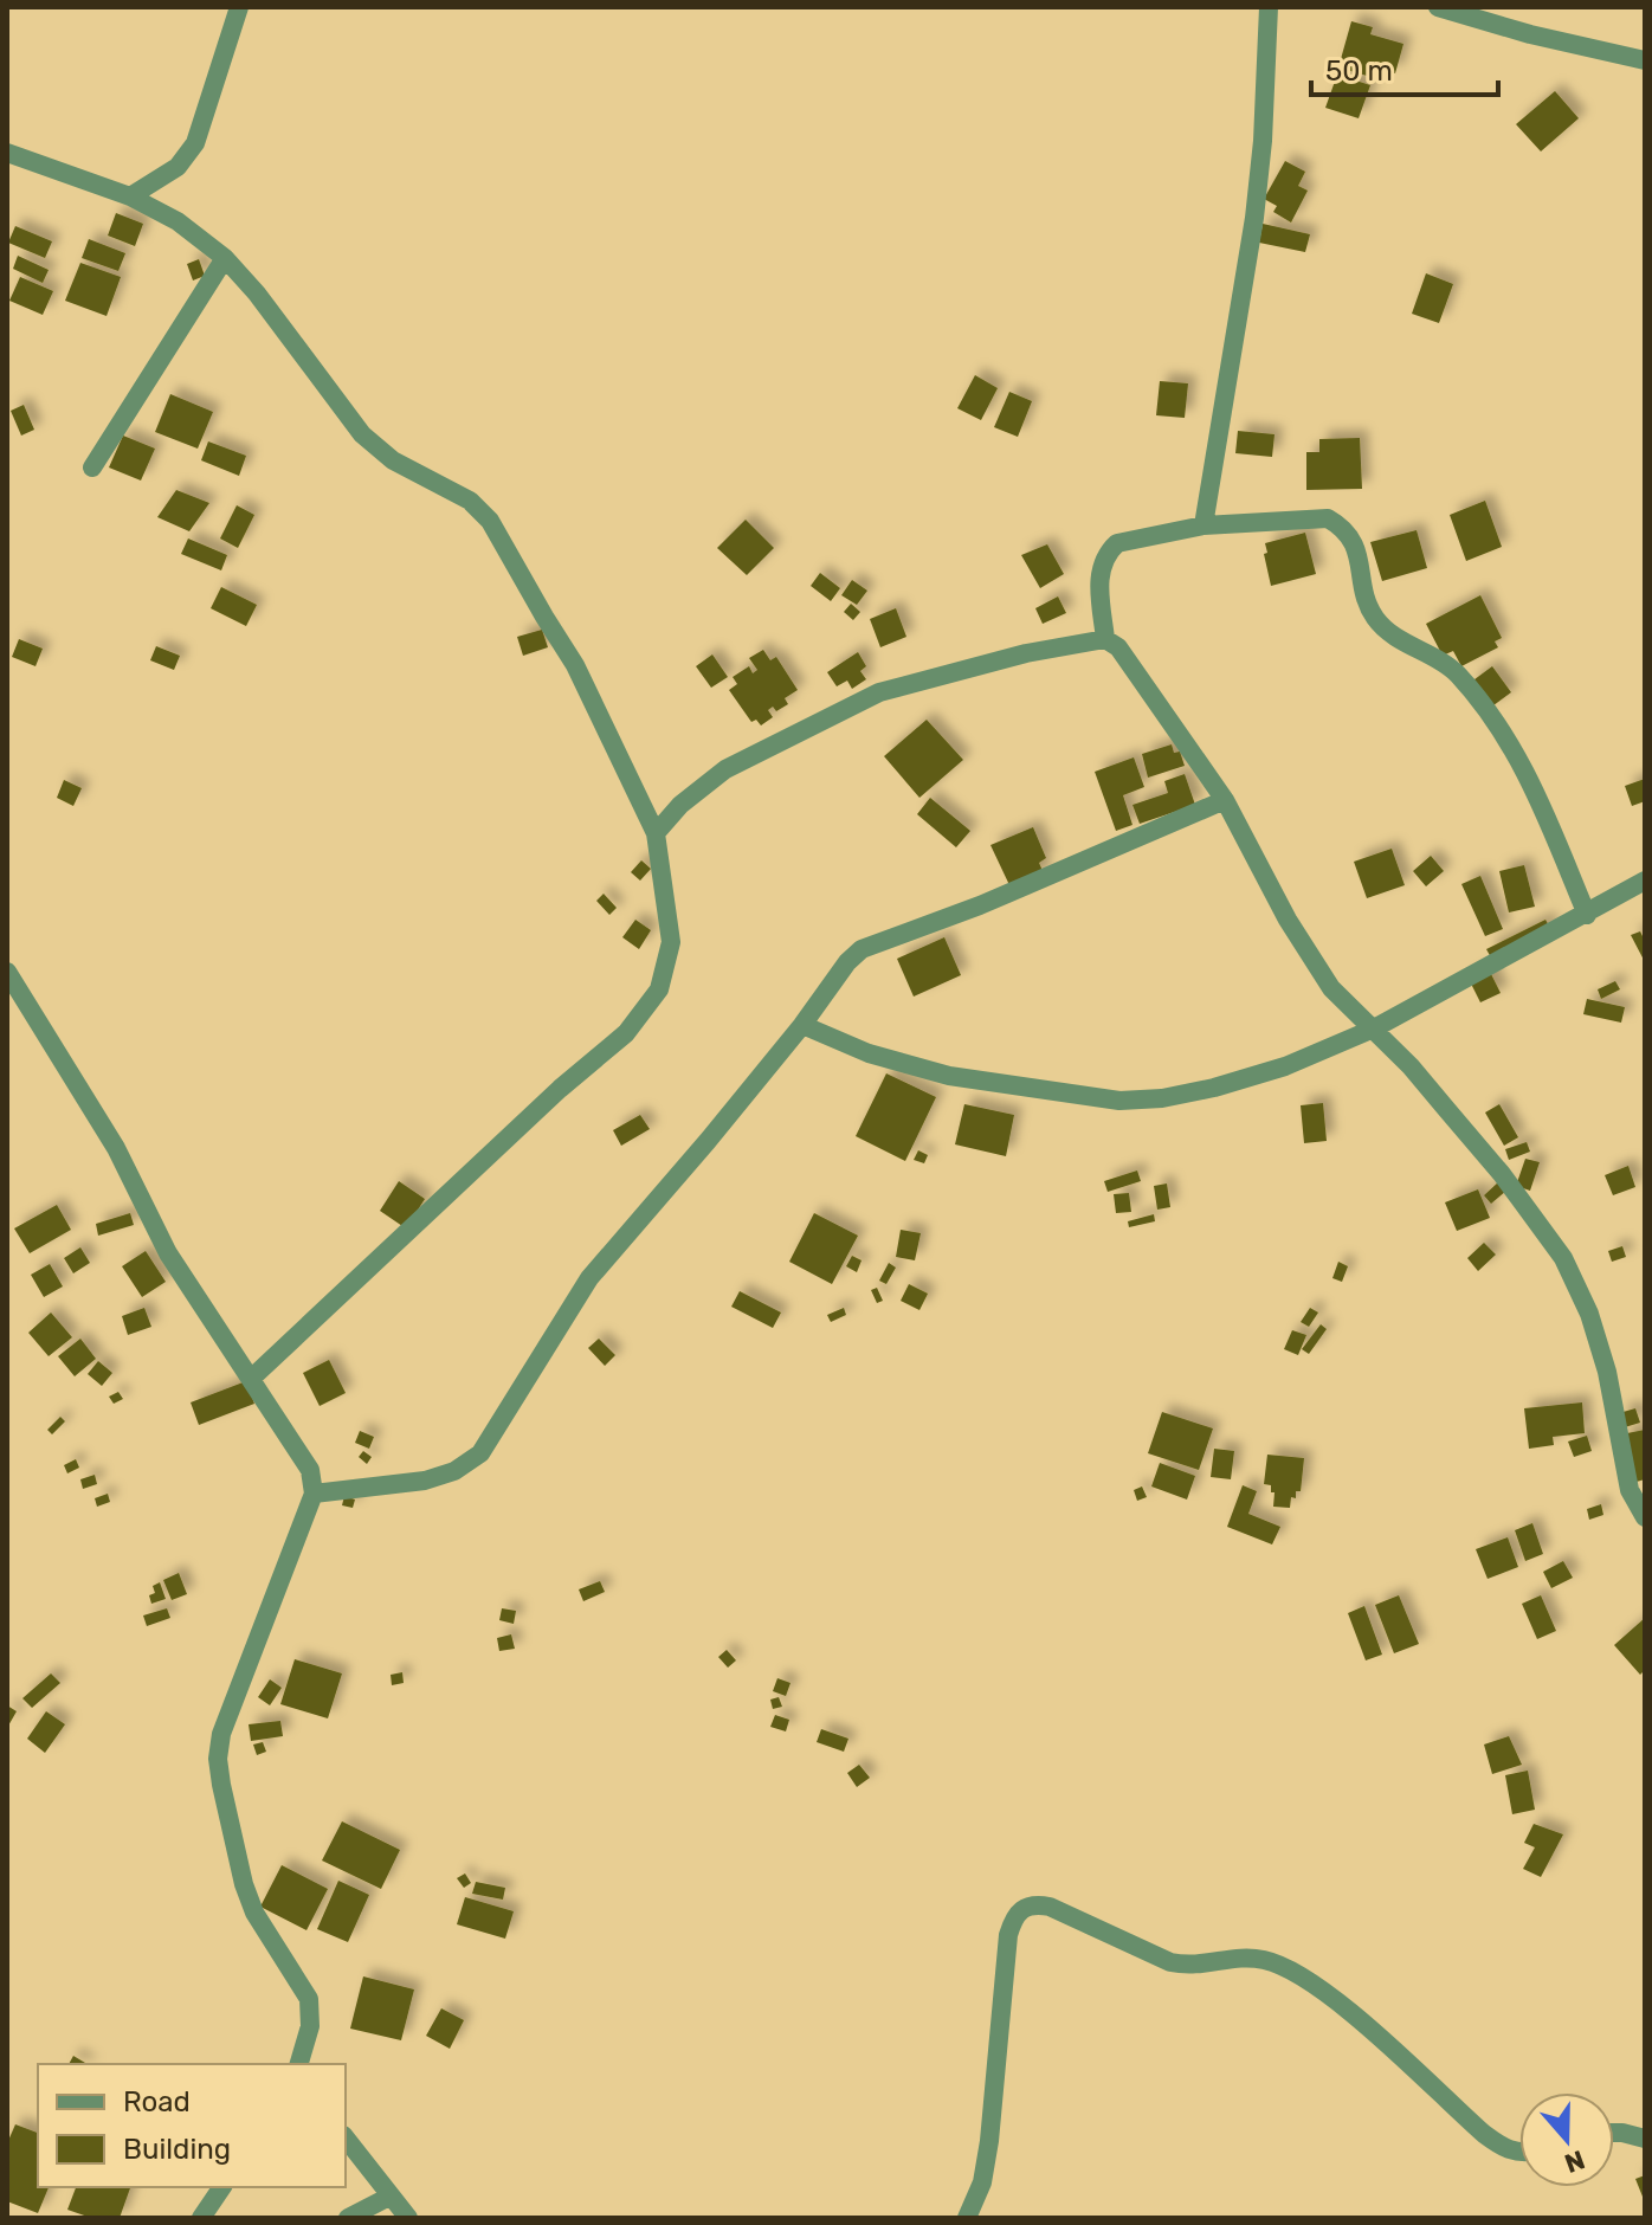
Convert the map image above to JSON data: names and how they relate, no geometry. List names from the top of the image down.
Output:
{
  "legend": ["Road", "Building"],
  "scale_bar": "50 m",
  "north": "bottom"
}
